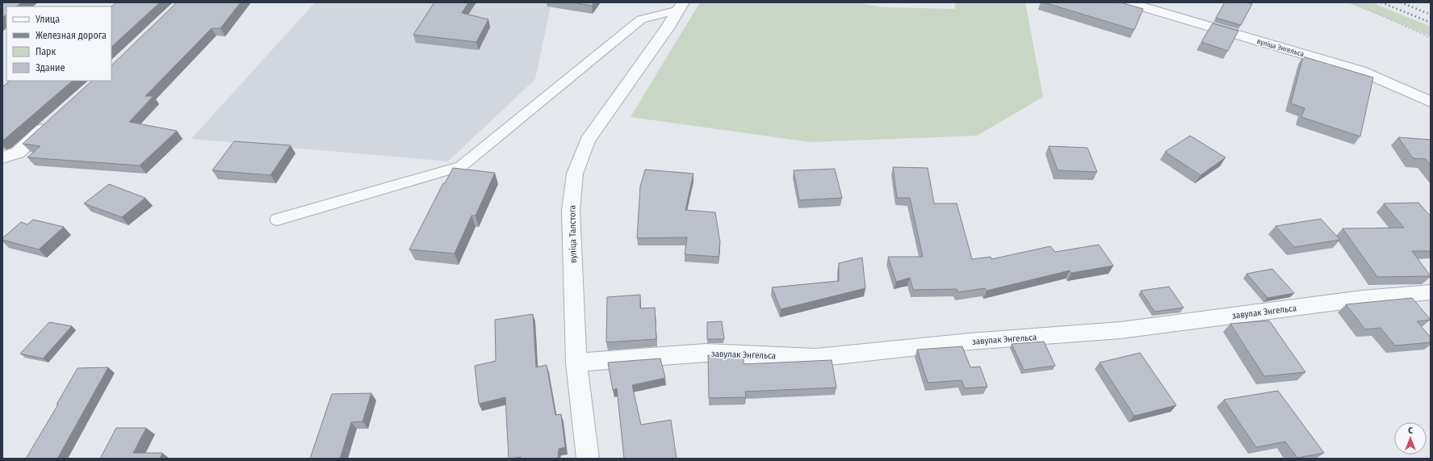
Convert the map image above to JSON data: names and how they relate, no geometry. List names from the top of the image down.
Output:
{
  "streets": {
    "street": ["вуліца Энгельса", "вуліца Талстога", "завулак Энгельса"]
  },
  "crossings": [
    ["вуліца Талстога", "завулак Энгельса"]
  ],
  "legend": [
    "Улица",
    "Железная дорога",
    "Парк",
    "Здание"
  ],
  "north": "top"
}
